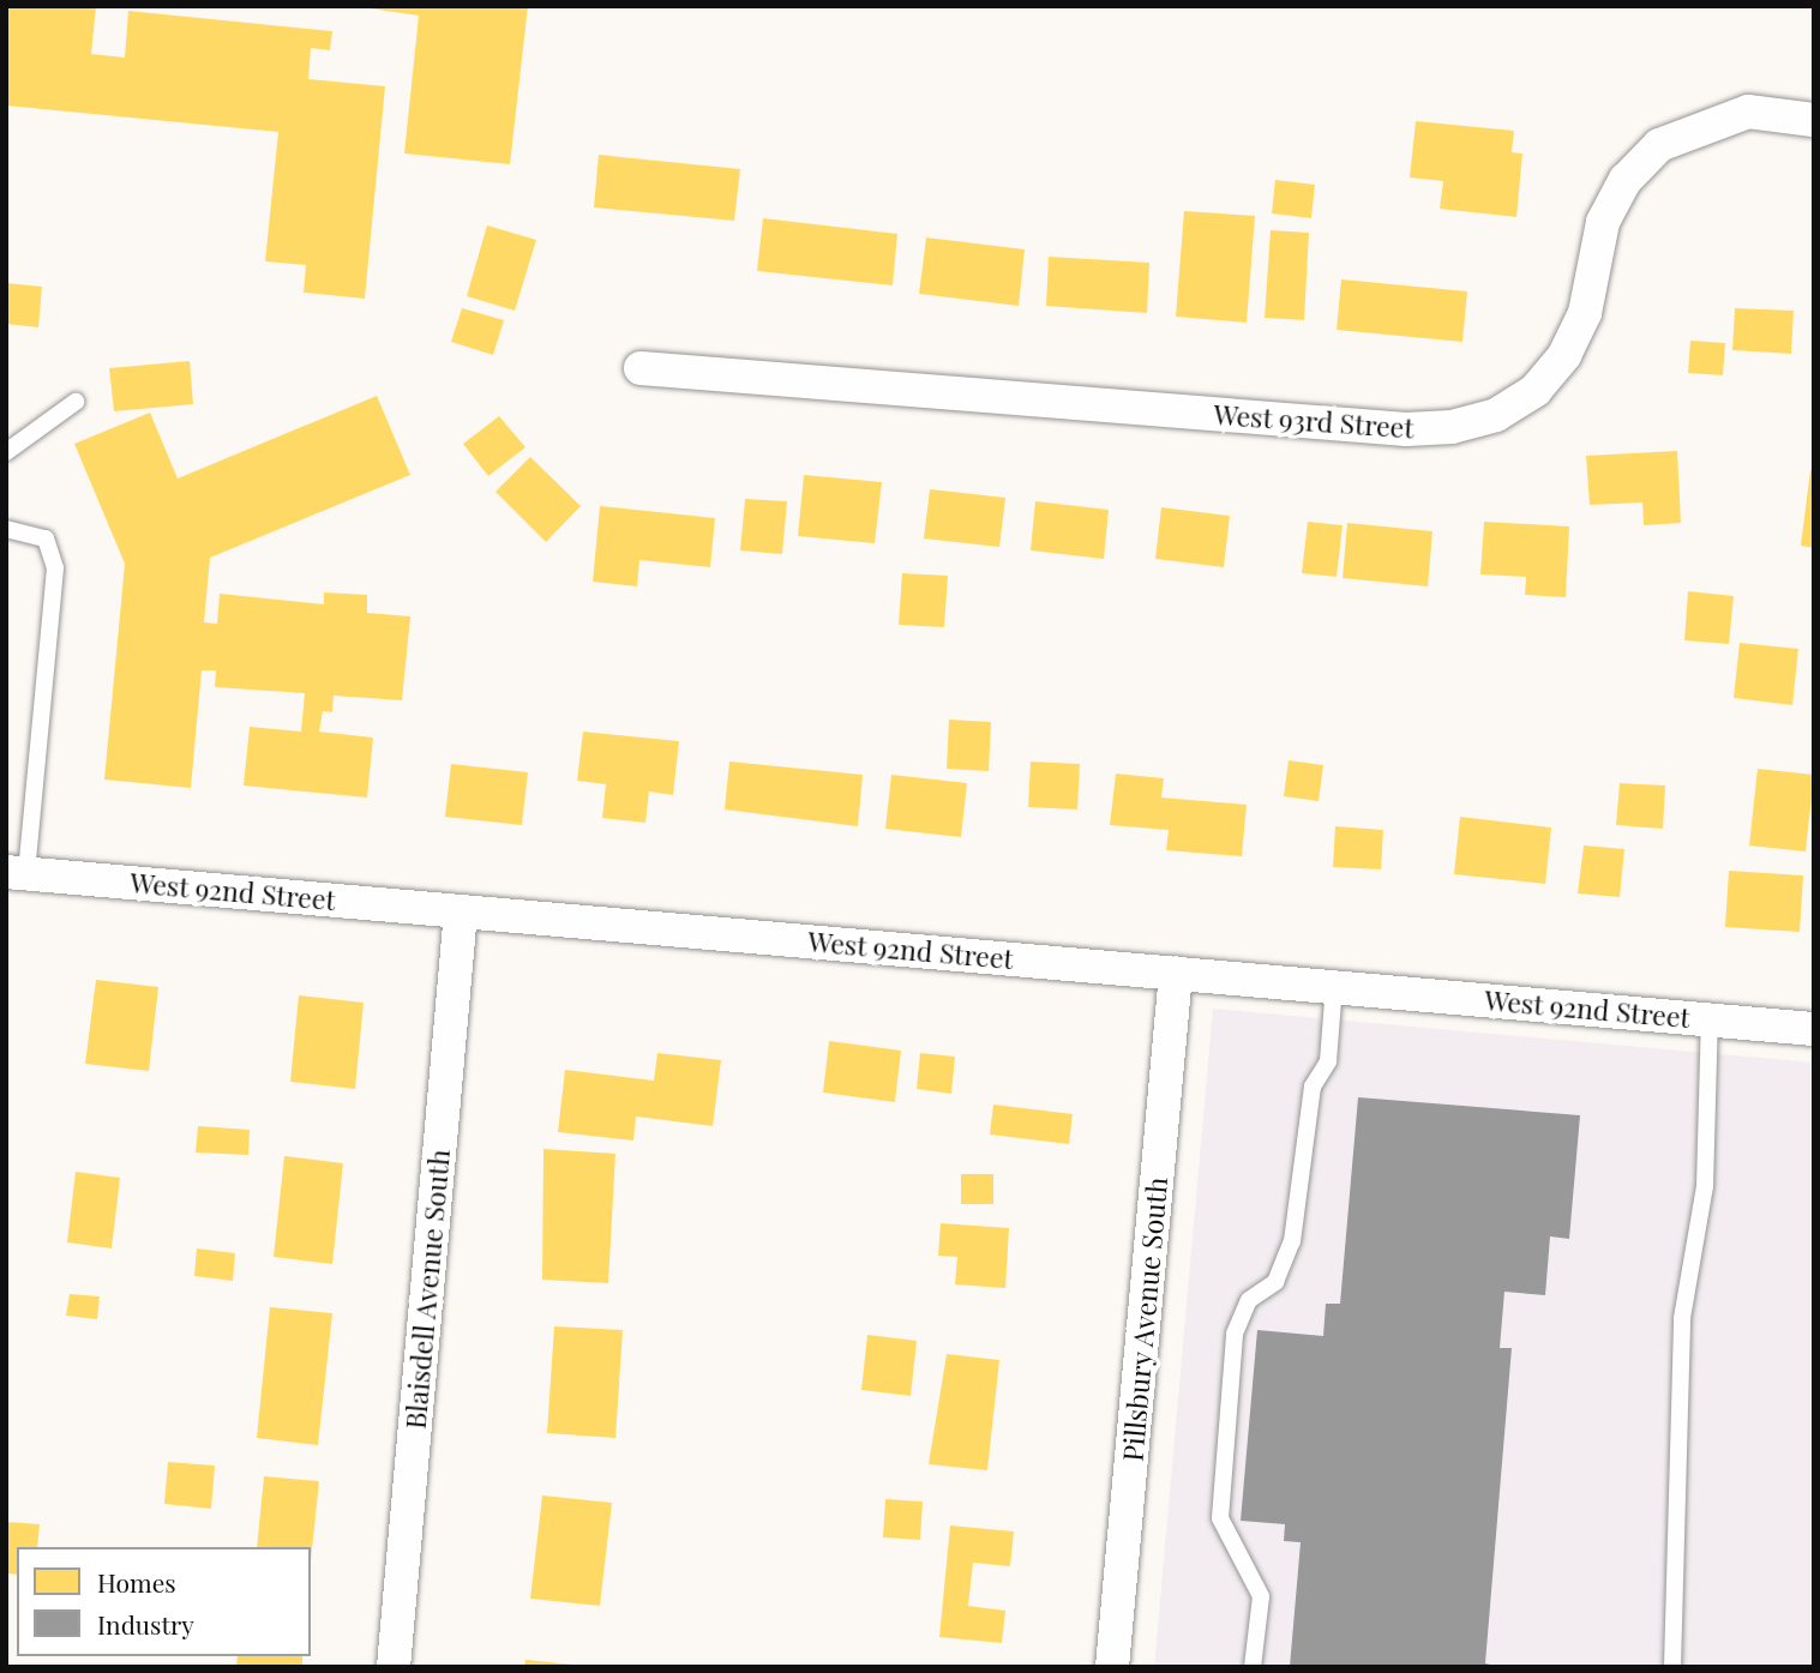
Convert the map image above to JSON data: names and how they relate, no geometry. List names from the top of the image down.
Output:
{
  "streets": {
    "street": [
      "West 93rd Street",
      "West 92nd Street",
      "Blaisdell Avenue South",
      "Pillsbury Avenue South"
    ]
  },
  "crossings": [
    ["West 92nd Street", "Blaisdell Avenue South"],
    ["West 92nd Street", "Pillsbury Avenue South"]
  ],
  "legend": ["Homes", "Industry"]
}
